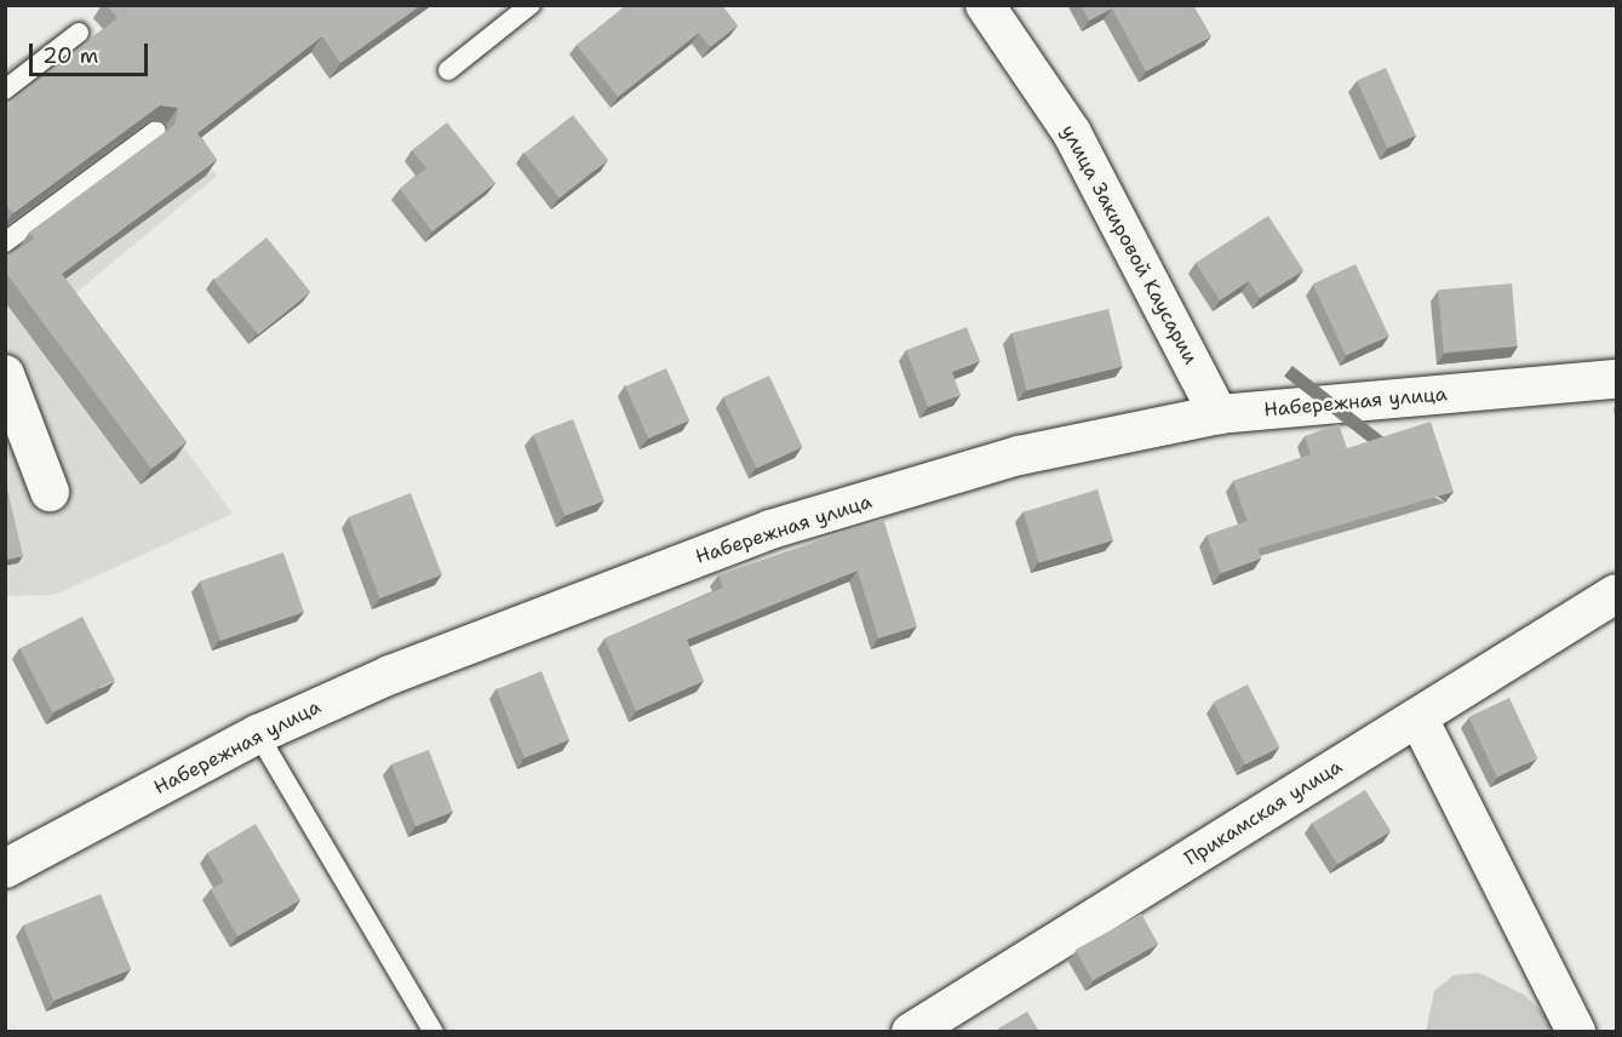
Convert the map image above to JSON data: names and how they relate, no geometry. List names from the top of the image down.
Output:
{
  "streets": {
    "street": ["улица Закировой Каусарии", "Набережная улица", "Прикамская улица"]
  },
  "crossings": [
    ["улица Закировой Каусарии", "Набережная улица"]
  ],
  "scale_bar": "20 m"
}
